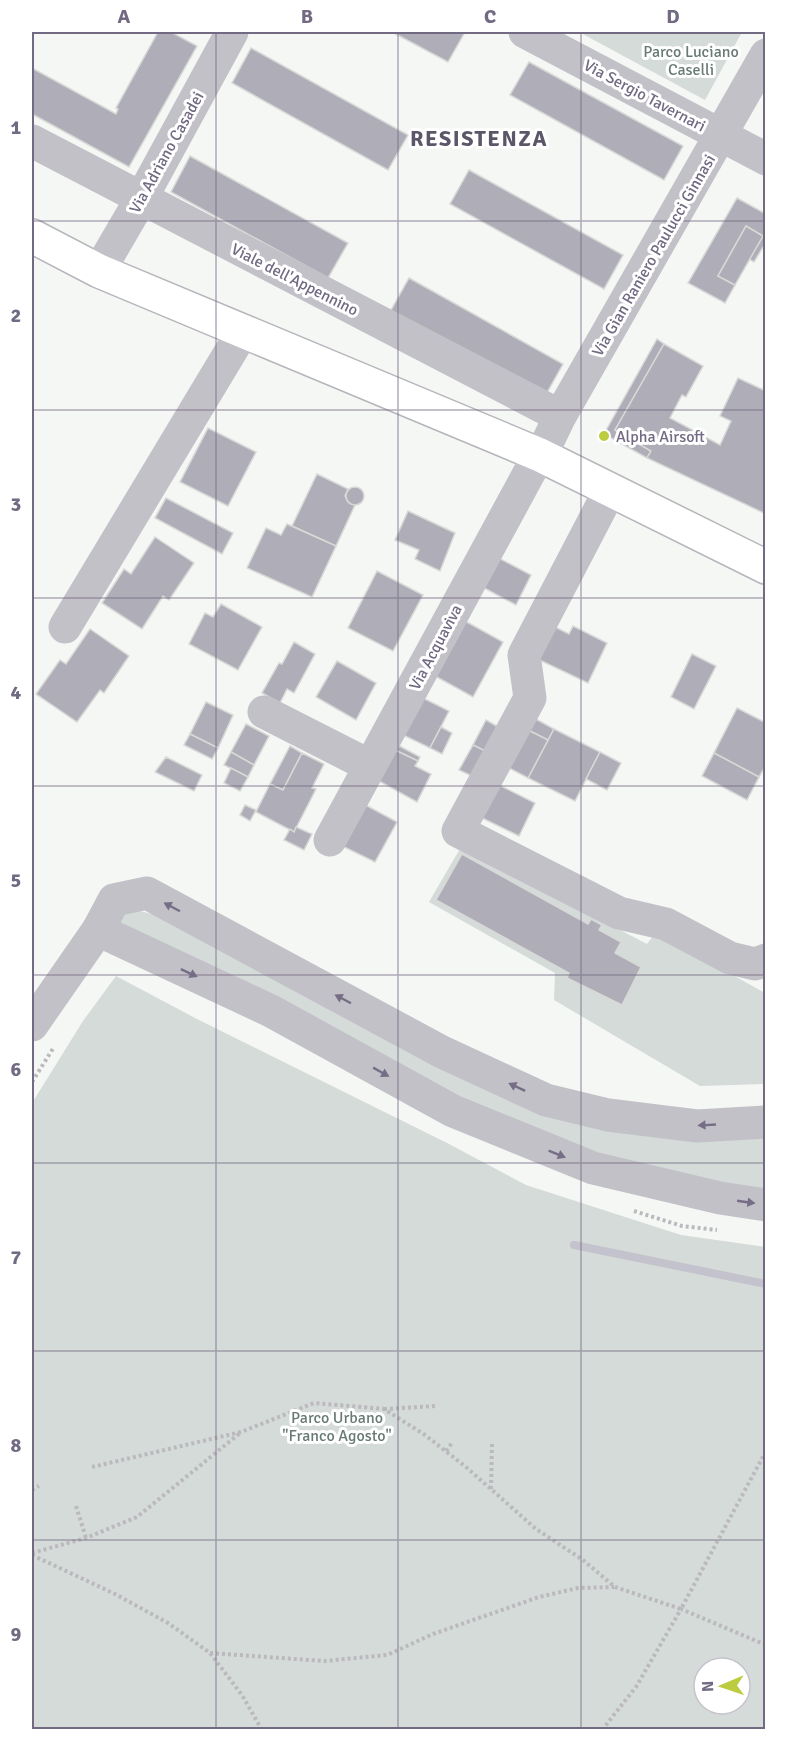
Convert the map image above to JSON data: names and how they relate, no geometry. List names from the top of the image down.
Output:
{
  "streets": {
    "street": [
      "Via Sergio Tavernari",
      "Via Adriano Casadei",
      "Via Gian Raniero Paulucci Ginnasi",
      "Viale dell'Appennino",
      "Via Acquaviva"
    ]
  },
  "crossings": [
    ["Via Sergio Tavernari", "Via Gian Raniero Paulucci Ginnasi"],
    ["Via Adriano Casadei", "Viale dell'Appennino"],
    ["Via Gian Raniero Paulucci Ginnasi", "Viale dell'Appennino"],
    ["Via Gian Raniero Paulucci Ginnasi", "Via Acquaviva"]
  ],
  "districts": ["RESISTENZA"],
  "parks": ["Parco Luciano Caselli", "Parco Urbano \"Franco Agosto\""],
  "places": ["Alpha Airsoft"],
  "north": "left",
  "grid": {
    "columns": [
      "A",
      "B",
      "C",
      "D"
    ],
    "rows": [
      "1",
      "2",
      "3",
      "4",
      "5",
      "6",
      "7",
      "8",
      "9"
    ]
  }
}
